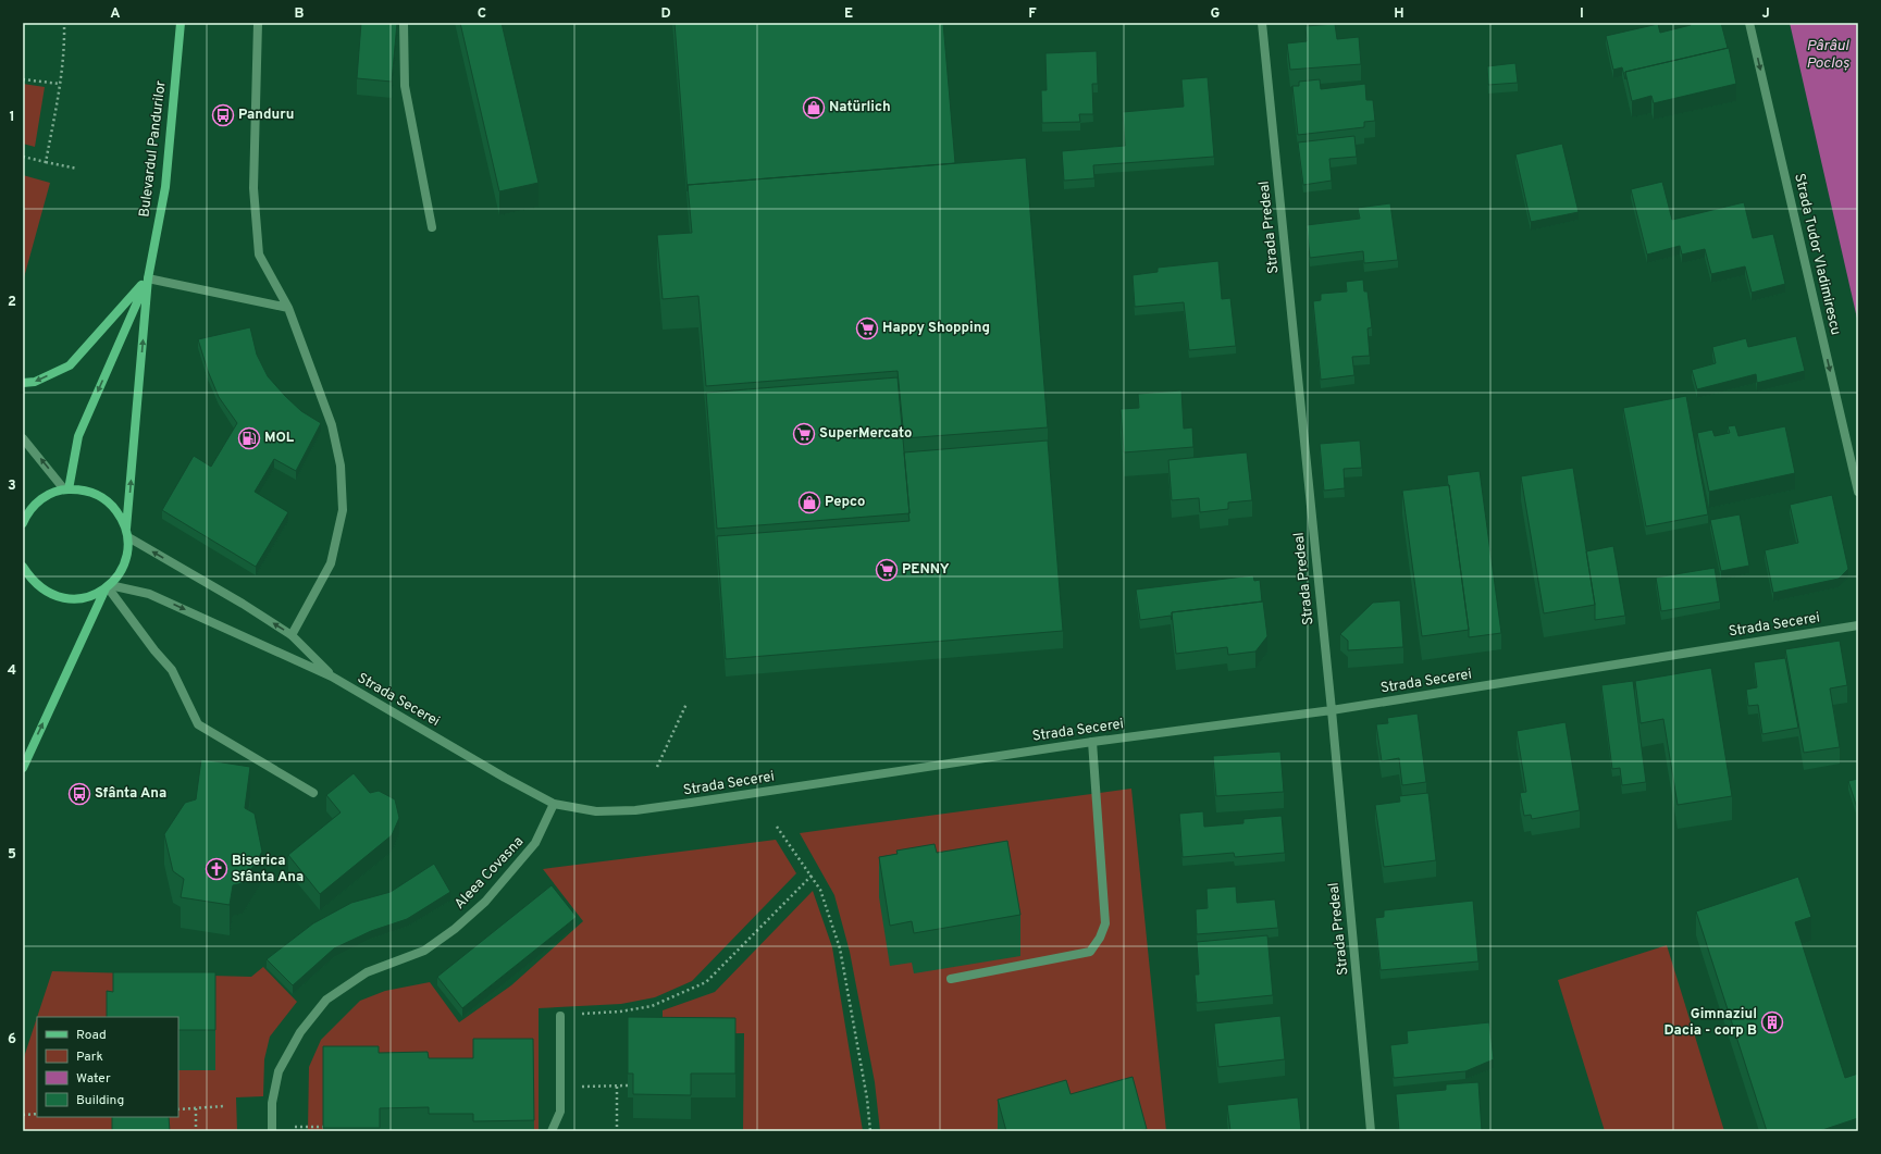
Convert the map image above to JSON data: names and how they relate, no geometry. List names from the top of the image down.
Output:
{
  "streets": {
    "main road": ["Bulevardul Pandurilor"],
    "street": [
      "Strada Predeal",
      "Strada Tudor Vladimirescu",
      "Strada Secerei",
      "Aleea Covasna"
    ]
  },
  "crossings": [
    ["Bulevardul Pandurilor", "Strada Secerei"],
    ["Strada Predeal", "Strada Secerei"],
    ["Strada Secerei", "Aleea Covasna"]
  ],
  "one_way": ["Strada Tudor Vladimirescu"],
  "water": ["Pârâul Pocloș"],
  "places": {
    "shop": ["Natürlich", "Pepco"],
    "bus stop": ["Panduru", "Sfânta Ana"],
    "supermarket": ["Happy Shopping", "SuperMercato", "PENNY"],
    "fuel station": ["MOL"],
    "church": ["Biserica Sfânta Ana"],
    "building": ["Gimnaziul Dacia - corp B"]
  },
  "legend": [
    "Road",
    "Park",
    "Water",
    "Building"
  ],
  "grid": {
    "columns": [
      "A",
      "B",
      "C",
      "D",
      "E",
      "F",
      "G",
      "H",
      "I",
      "J"
    ],
    "rows": [
      "1",
      "2",
      "3",
      "4",
      "5",
      "6"
    ]
  }
}
